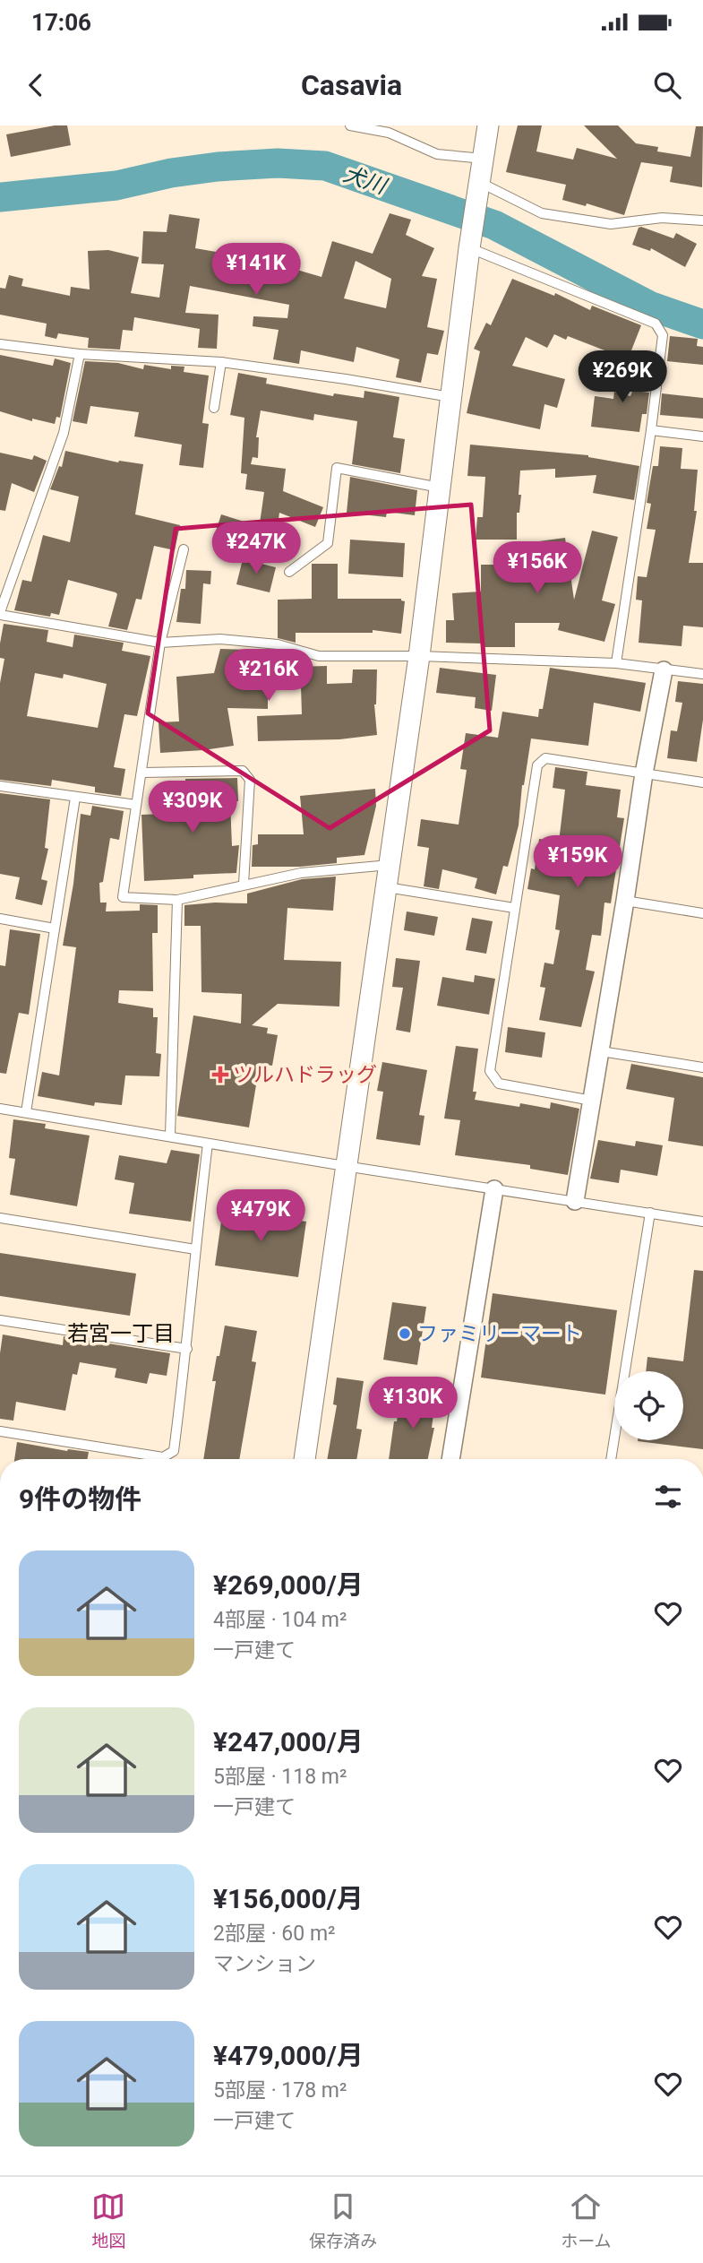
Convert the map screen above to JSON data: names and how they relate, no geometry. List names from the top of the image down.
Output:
{
  "districts": ["若宮一丁目"],
  "water": ["犬川"],
  "places": {
    "health": ["ツルハドラッグ"],
    "other": ["ファミリーマート"]
  },
  "page": {
    "status": "17:06",
    "header": "Casavia",
    "price": [
      "¥141K",
      "¥269K",
      "¥247K",
      "¥156K",
      "¥216K",
      "¥309K",
      "¥159K",
      "¥479K",
      "¥130K"
    ],
    "heading": "9件の物件",
    "list": [
      {
        "name": "¥269,000/月",
        "note": "4部屋 · 104 m² · 一戸建て"
      },
      {
        "name": "¥247,000/月",
        "note": "5部屋 · 118 m² · 一戸建て"
      },
      {
        "name": "¥156,000/月",
        "note": "2部屋 · 60 m² · マンション"
      },
      {
        "name": "¥479,000/月",
        "note": "5部屋 · 178 m² · 一戸建て"
      }
    ],
    "tabs": ["地図", "保存済み", "ホーム"]
  }
}
